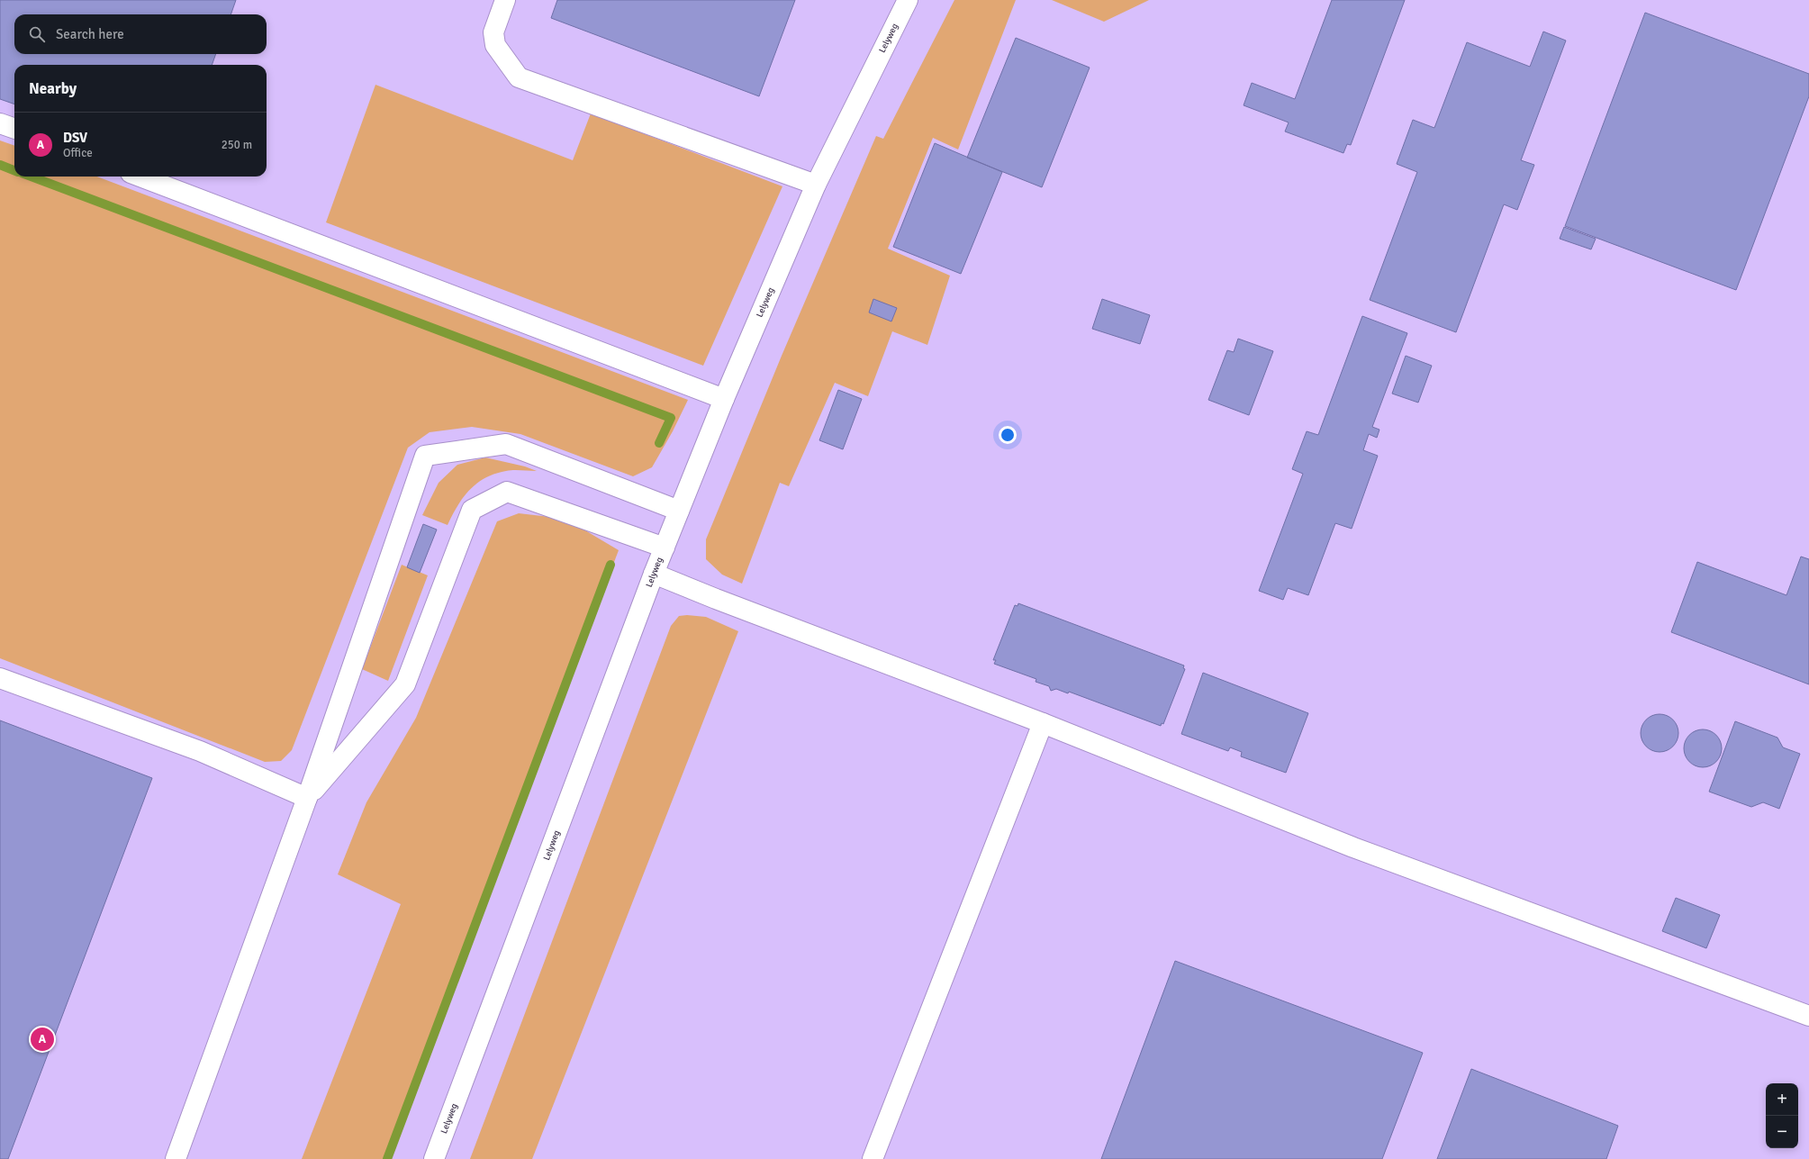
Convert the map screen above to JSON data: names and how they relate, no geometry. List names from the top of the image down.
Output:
{
  "streets": {
    "street": ["Lelyweg"]
  },
  "page": {
    "search": "Search here",
    "heading": "Nearby",
    "list": [
      {
        "mark": "A",
        "name": "DSV",
        "note": "Office",
        "value": "250 m"
      }
    ],
    "pins": "A",
    "map_buttons": ["+", "−"]
  }
}
